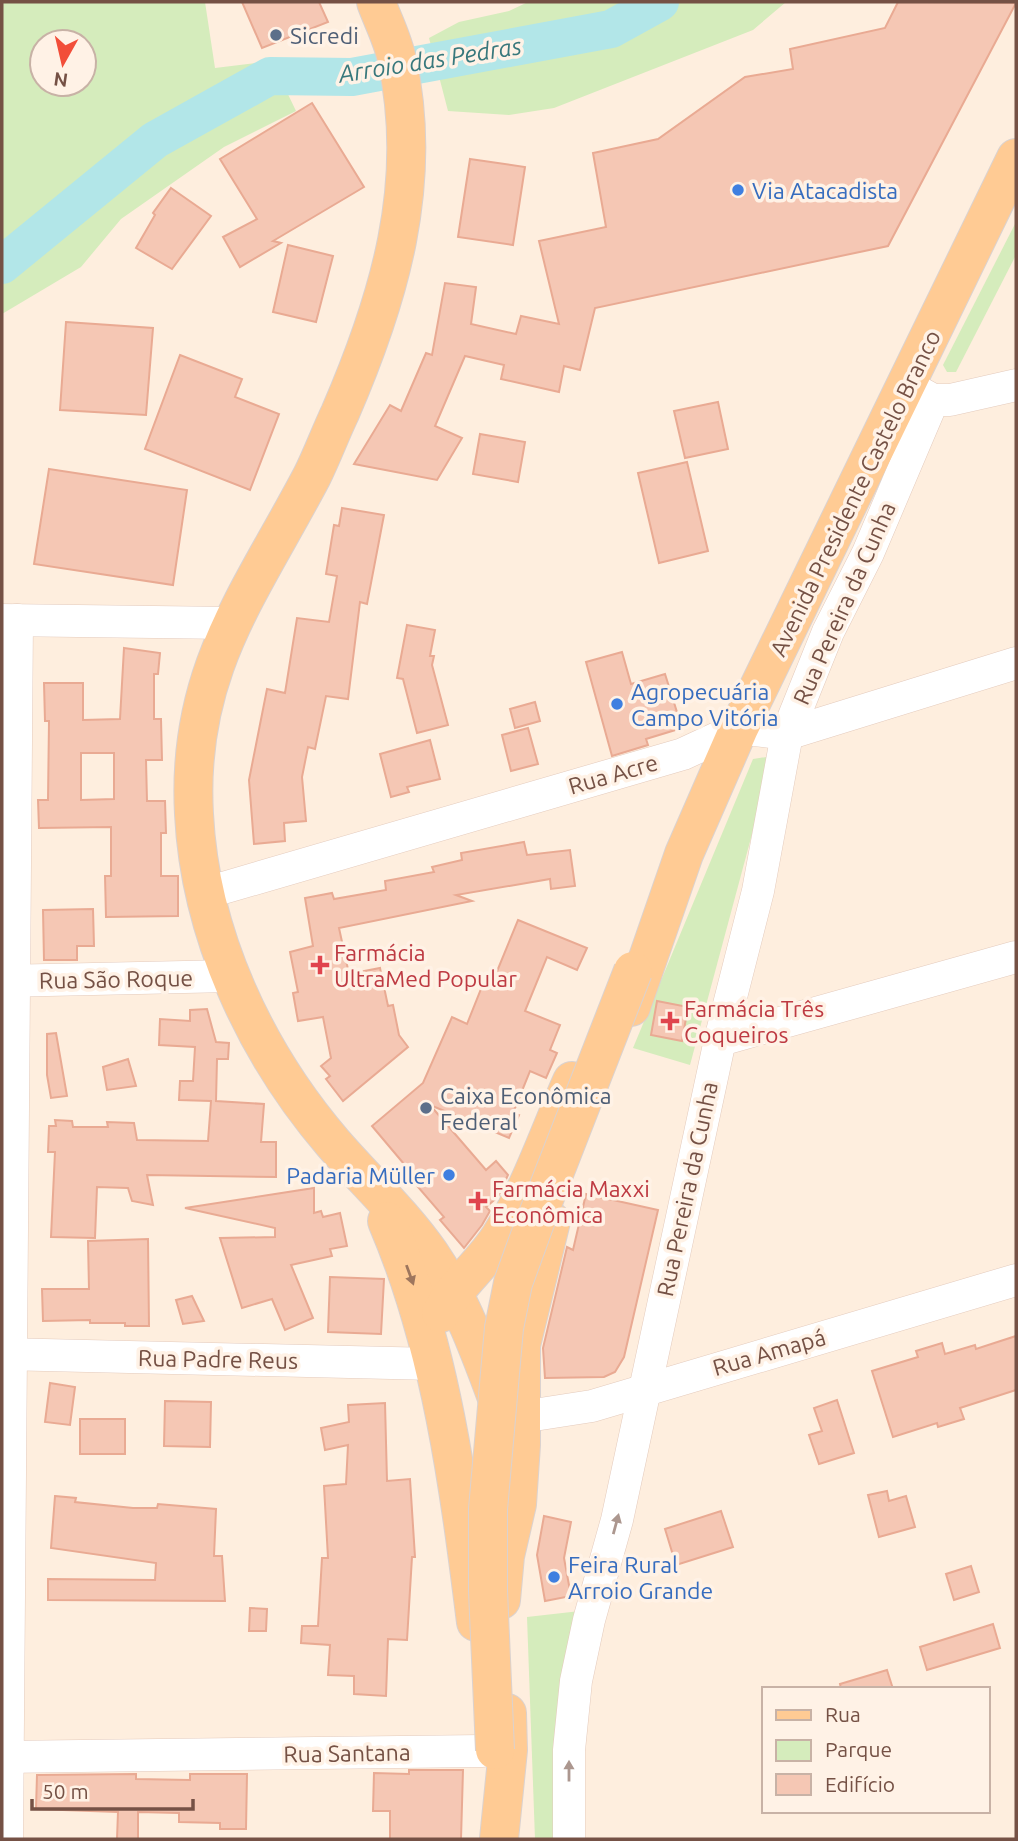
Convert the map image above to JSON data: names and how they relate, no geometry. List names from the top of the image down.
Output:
{
  "streets": {
    "main road": ["Avenida Presidente Castelo Branco"],
    "street": [
      "Rua Pereira da Cunha",
      "Rua Acre",
      "Rua São Roque",
      "Rua Amapá",
      "Rua Padre Reus",
      "Rua Santana"
    ]
  },
  "crossings": [
    ["Avenida Presidente Castelo Branco", "Rua Pereira da Cunha"],
    ["Avenida Presidente Castelo Branco", "Rua Acre"],
    ["Avenida Presidente Castelo Branco", "Rua Amapá"],
    ["Avenida Presidente Castelo Branco", "Rua Padre Reus"],
    ["Rua Pereira da Cunha", "Rua Amapá"]
  ],
  "water": ["Arroio das Pedras"],
  "places": {
    "other": [
      "Sicredi",
      "Via Atacadista",
      "Agropecuária Campo Vitória",
      "Caixa Econômica Federal",
      "Padaria Müller",
      "Feira Rural Arroio Grande"
    ],
    "health": ["Farmácia UltraMed Popular", "Farmácia Três Coqueiros", "Farmácia Maxxi Econômica"]
  },
  "legend": ["Rua", "Parque", "Edifício"],
  "scale_bar": "50 m",
  "north": "bottom"
}
